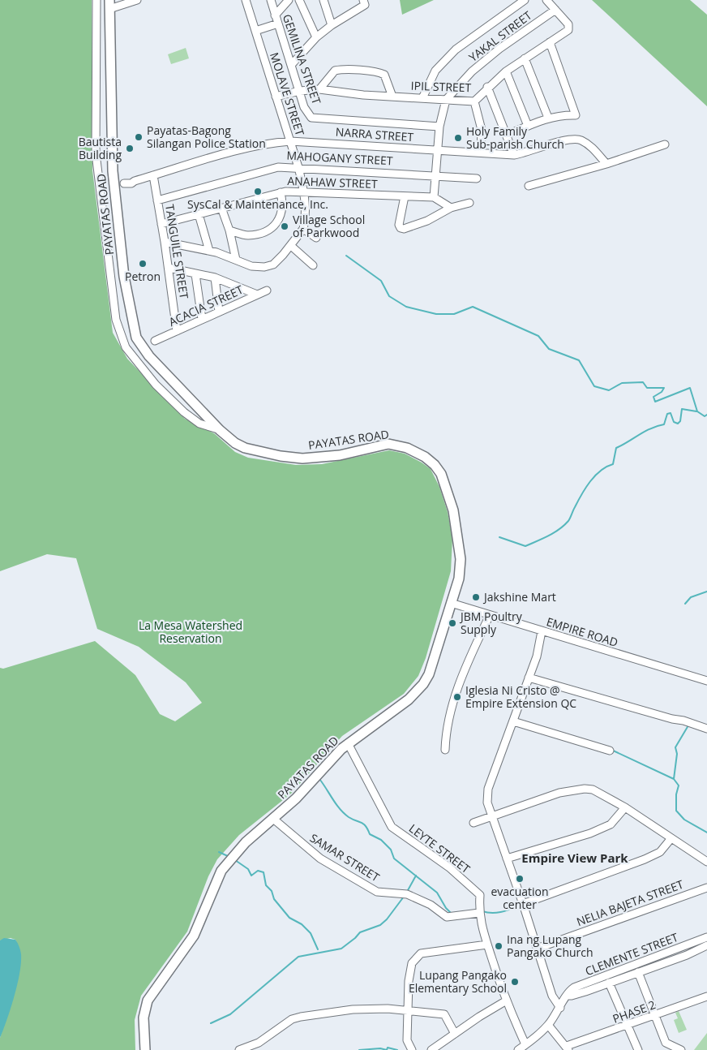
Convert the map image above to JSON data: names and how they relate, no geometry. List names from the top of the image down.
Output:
{
  "streets": {
    "main road": ["PAYATAS ROAD"],
    "street": [
      "YAKAL STREET",
      "GEMILINA STREET",
      "IPIL STREET",
      "MOLAVE STREET",
      "NARRA STREET",
      "MAHOGANY STREET",
      "ANAHAW STREET",
      "TANGUILE STREET",
      "ACACIA STREET",
      "EMPIRE ROAD",
      "LEYTE STREET",
      "SAMAR STREET",
      "NELIA BAJETA STREET",
      "CLEMENTE STREET",
      "PHASE 2"
    ]
  },
  "crossings": [
    ["YAKAL STREET", "GEMILINA STREET"],
    ["YAKAL STREET", "IPIL STREET"],
    ["YAKAL STREET", "NARRA STREET"],
    ["YAKAL STREET", "MAHOGANY STREET"],
    ["YAKAL STREET", "ANAHAW STREET"],
    ["GEMILINA STREET", "IPIL STREET"],
    ["IPIL STREET", "MOLAVE STREET"],
    ["MOLAVE STREET", "NARRA STREET"],
    ["MOLAVE STREET", "MAHOGANY STREET"],
    ["MOLAVE STREET", "ANAHAW STREET"],
    ["NARRA STREET", "PAYATAS ROAD"],
    ["NARRA STREET", "TANGUILE STREET"],
    ["MAHOGANY STREET", "TANGUILE STREET"],
    ["ANAHAW STREET", "TANGUILE STREET"],
    ["PAYATAS ROAD", "EMPIRE ROAD"],
    ["PAYATAS ROAD", "LEYTE STREET"],
    ["PAYATAS ROAD", "SAMAR STREET"],
    ["TANGUILE STREET", "ACACIA STREET"],
    ["LEYTE STREET", "SAMAR STREET"],
    ["LEYTE STREET", "CLEMENTE STREET"]
  ],
  "districts": ["Empire View Park"],
  "parks": ["La Mesa Watershed Reservation"],
  "places": [
    "Payatas-Bagong Silangan Police Station",
    "Holy Family Sub-parish Church",
    "Bautista Building",
    "SysCal & Maintenance, Inc.",
    "Village School of Parkwood",
    "Petron",
    "Jakshine Mart",
    "JBM Poultry Supply",
    "Iglesia Ni Cristo @ Empire Extension QC",
    "evacuation center",
    "Ina ng Lupang Pangako Church",
    "Lupang Pangako Elementary School"
  ]
}
